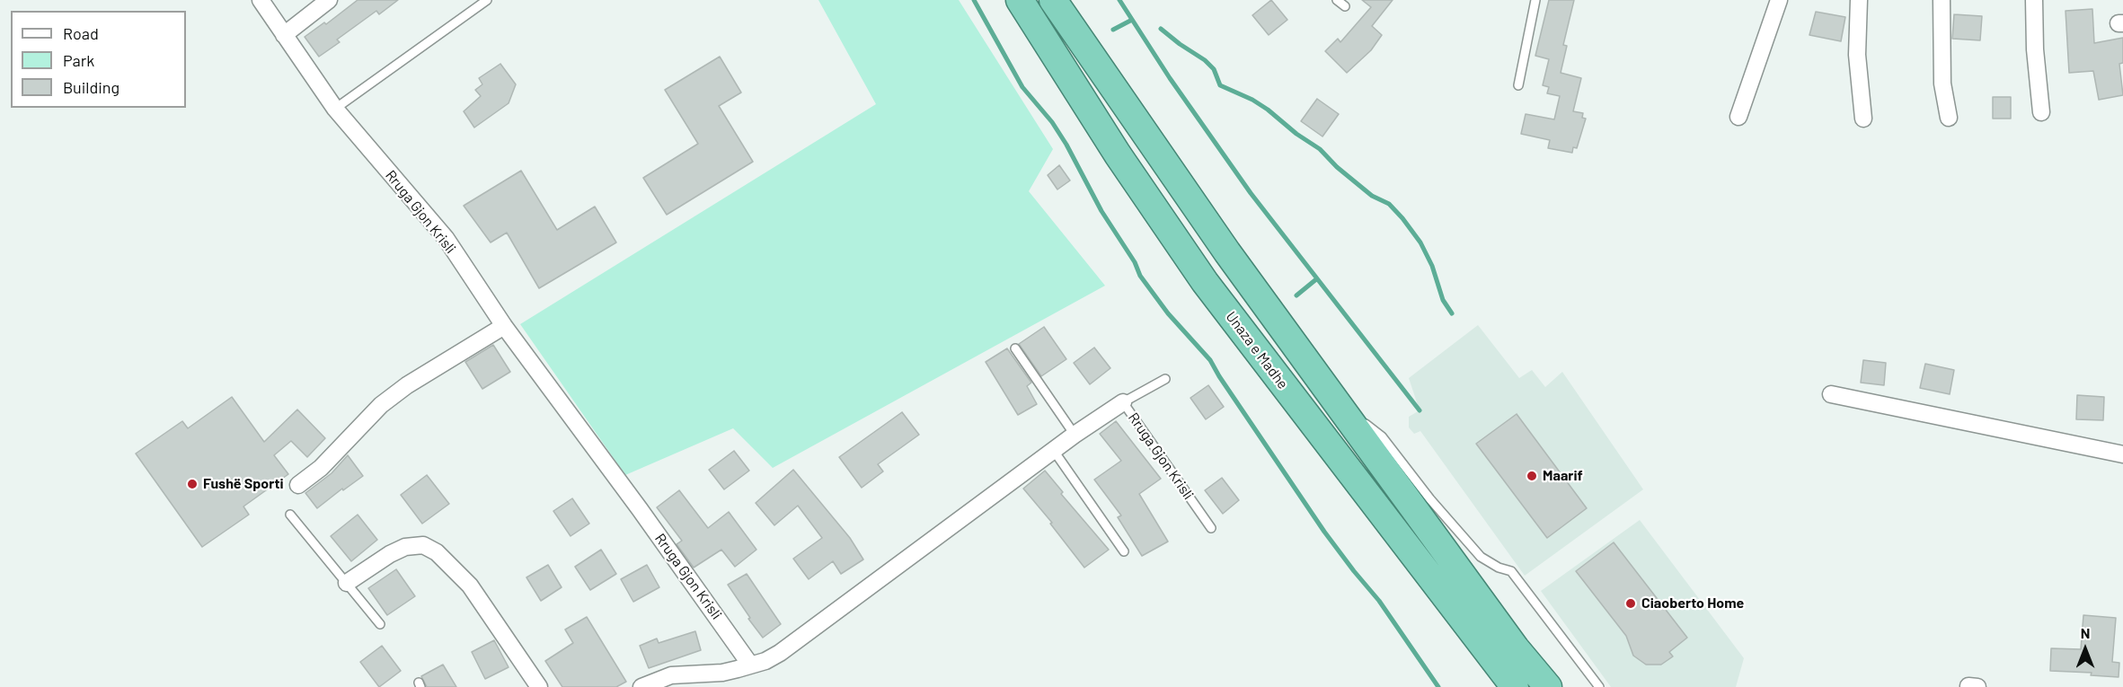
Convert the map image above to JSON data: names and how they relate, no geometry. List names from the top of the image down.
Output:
{
  "streets": {
    "highway": ["Unaza e Madhe"],
    "street": ["Rruga Gjon Krisli"]
  },
  "places": ["Maarif", "Fushë Sporti", "Ciaoberto Home"],
  "legend": ["Road", "Park", "Building"],
  "north": "top"
}
